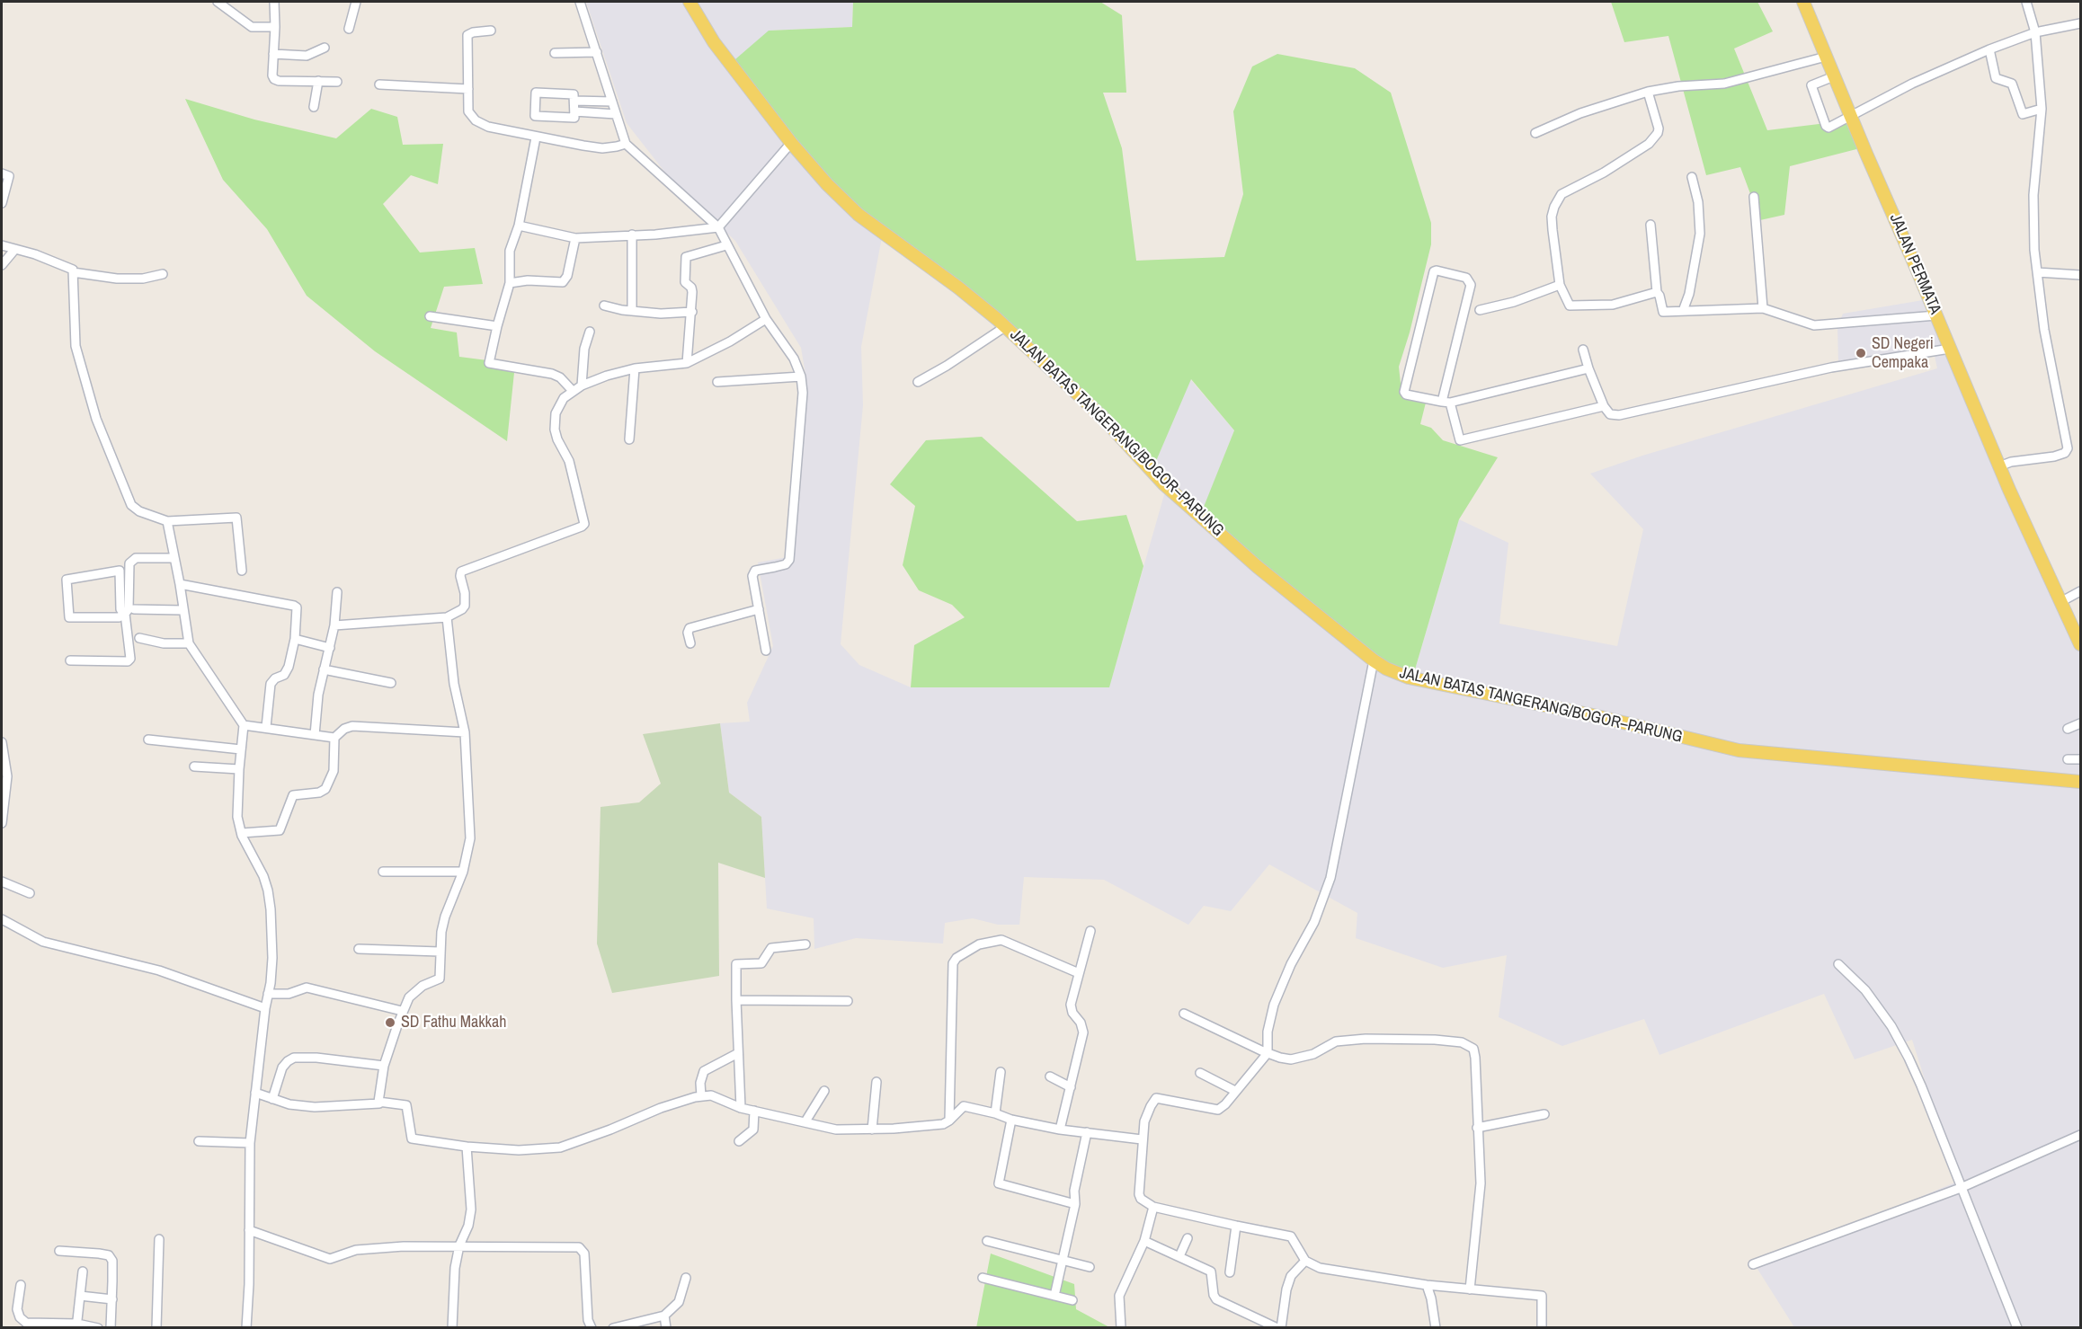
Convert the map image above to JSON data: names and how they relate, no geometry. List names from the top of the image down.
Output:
{
  "streets": {
    "main road": ["JALAN PERMATA", "JALAN BATAS TANGERANG/BOGOR–PARUNG"]
  },
  "places": ["SD Negeri Cempaka", "SD Fathu Makkah"]
}
